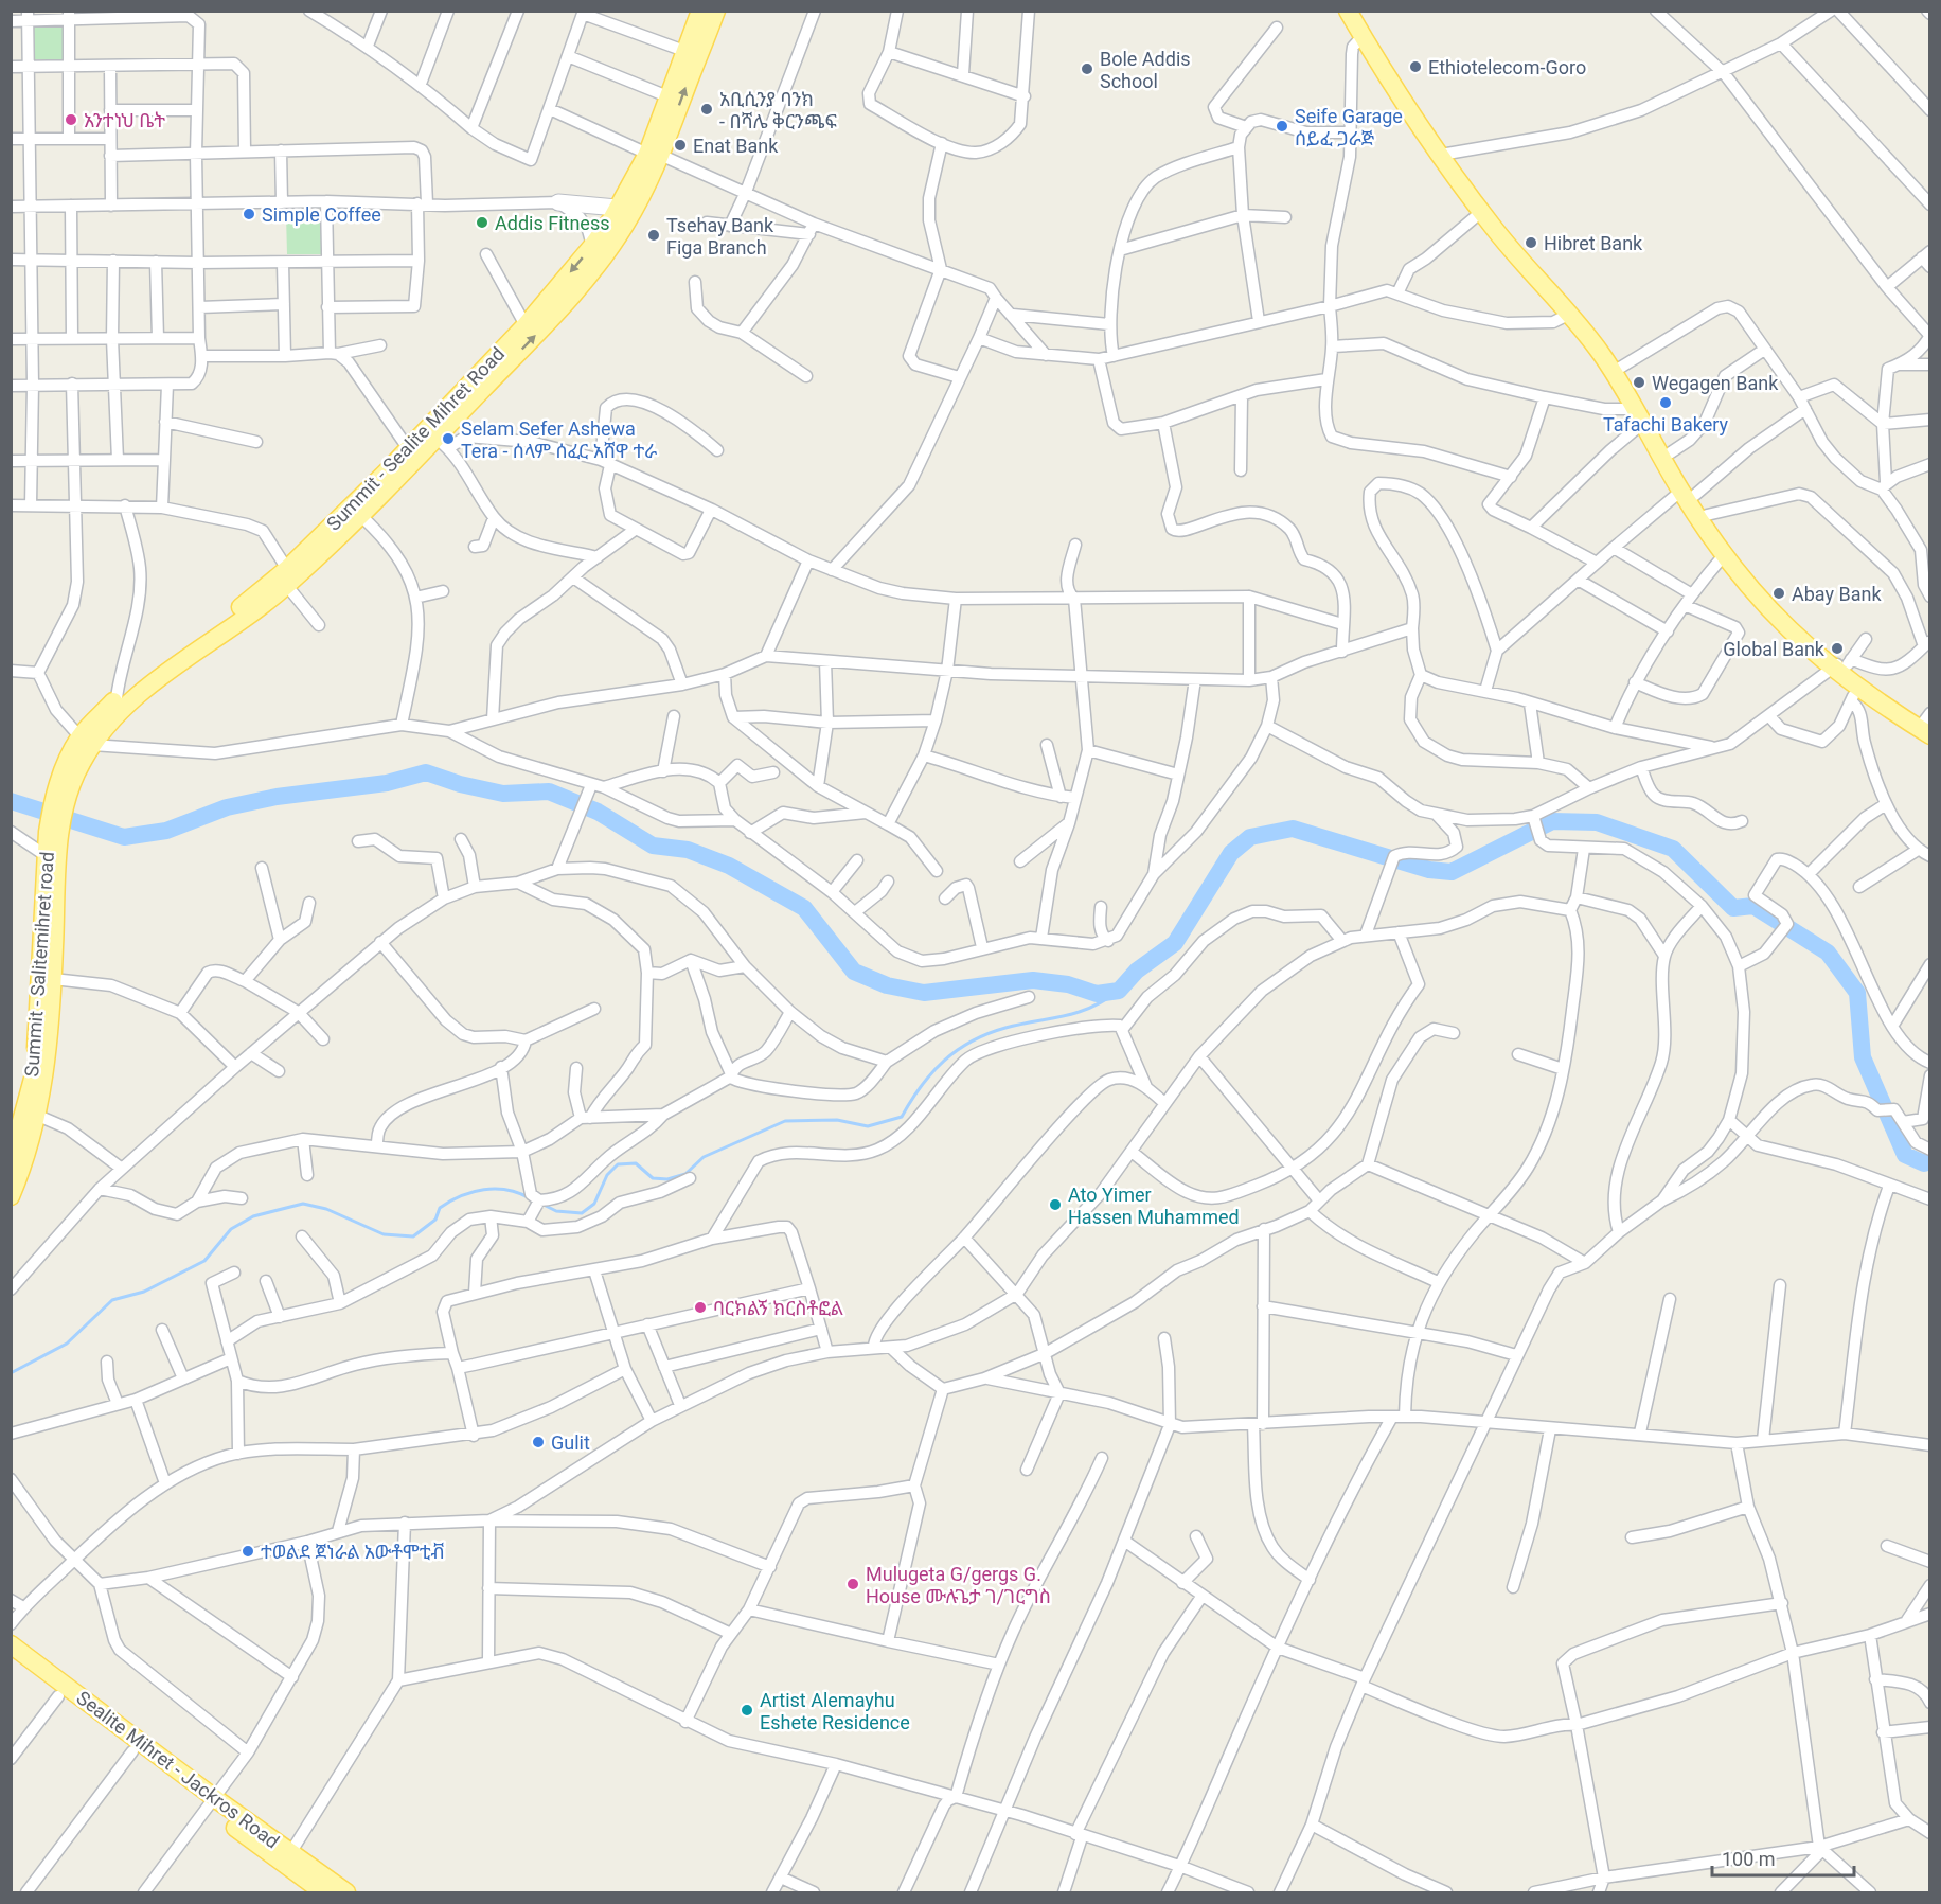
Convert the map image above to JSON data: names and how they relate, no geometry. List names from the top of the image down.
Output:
{
  "streets": {
    "main road": ["Summit - Sealite Mihret Road", "Summit - Salitemihret road", "Sealite Mihret - Jackros Road"]
  },
  "crossings": [
    ["Summit - Sealite Mihret Road", "Summit - Salitemihret road"]
  ],
  "places": [
    "Ethiotelecom-Goro",
    "Bole Addis School",
    "አቢሲንያ ባንክ - በሻሌ ቅርንጫፍ",
    "አንተነህ ቤት",
    "Seife Garage ሰይፈ ጋራጅ",
    "Enat Bank",
    "Simple Coffee",
    "Addis Fitness",
    "Tsehay Bank Figa Branch",
    "Hibret Bank",
    "Wegagen Bank",
    "Tafachi Bakery",
    "Selam Sefer Ashewa Tera - ሰላም ሰፈር አሸዋ ተራ",
    "Abay Bank",
    "Global Bank",
    "Ato Yimer Hassen Muhammed",
    "ባርክልኝ ክርስቶፎል",
    "Gulit",
    "ተወልደ ጀነራል አውቶሞቲቭ",
    "Mulugeta G/gergs G. House ሙሉጌታ ገ/ገርግስ",
    "Artist Alemayhu Eshete Residence"
  ],
  "scale_bar": "100 m"
}
